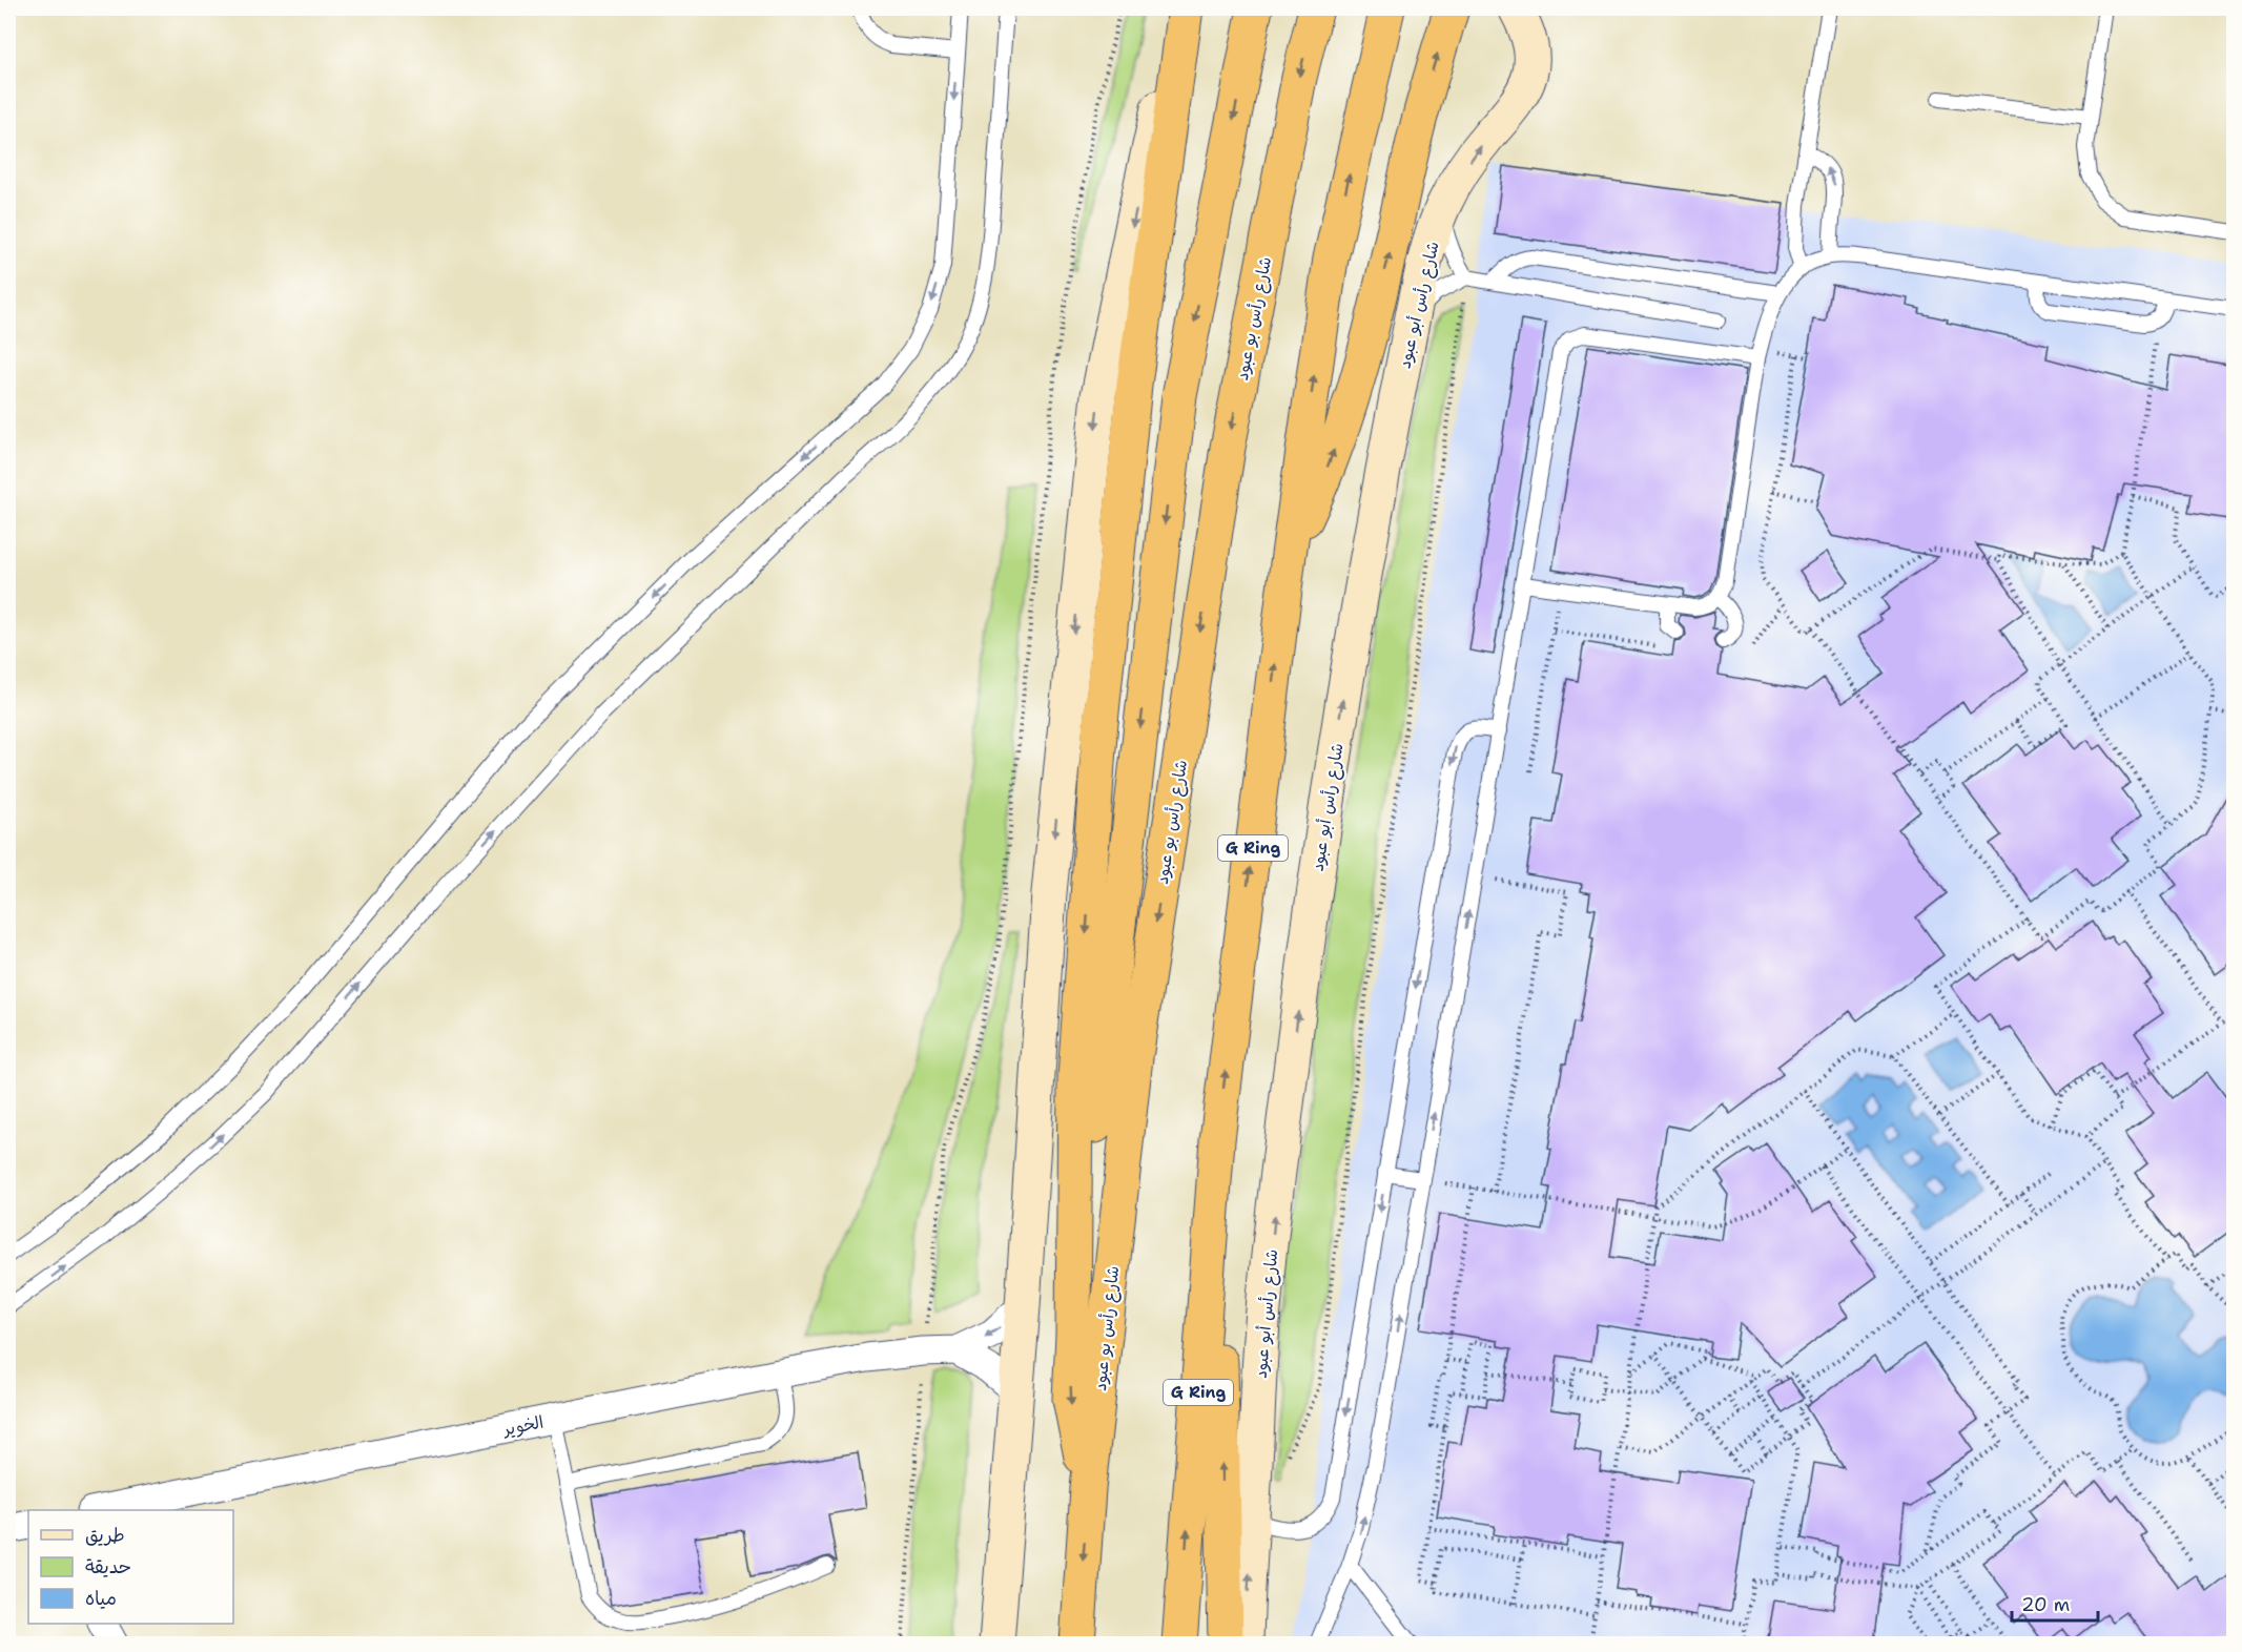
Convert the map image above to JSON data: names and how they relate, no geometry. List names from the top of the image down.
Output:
{
  "streets": {
    "highway": ["شارع رأس بو عبود", "G Ring"],
    "street": ["شارع رأس أبو عبود", "الخوير"]
  },
  "legend": ["طريق", "حديقة", "مياه"],
  "scale_bar": "20 m"
}
